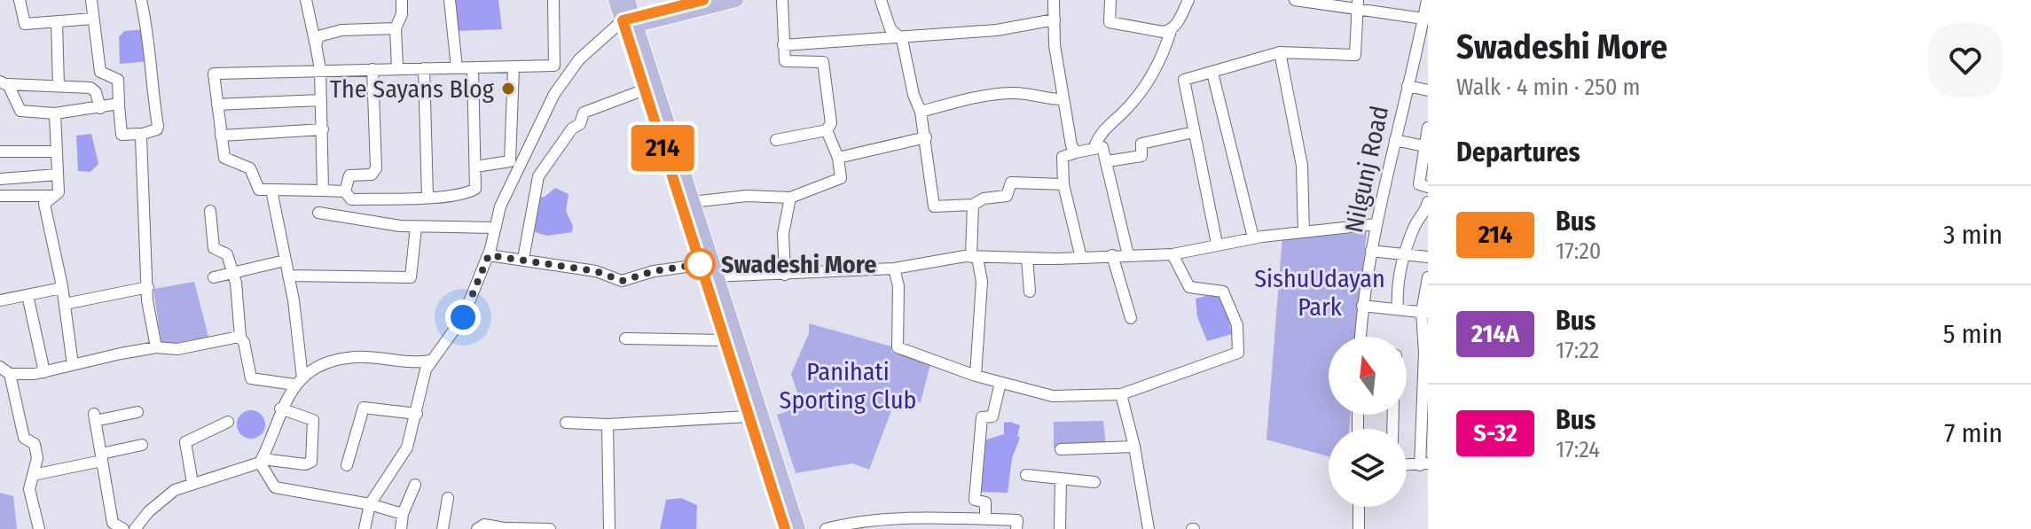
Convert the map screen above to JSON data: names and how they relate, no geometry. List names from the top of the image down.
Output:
{
  "streets": {
    "street": ["Nilgunj Road"]
  },
  "parks": ["SishuUdayan Park", "Panihati Sporting Club"],
  "places": ["The Sayans Blog", "Swadeshi More"],
  "lines": ["bus line 214"],
  "north": "top",
  "page": {
    "on_map": "214",
    "heading": [
      ["Swadeshi More", "Walk · 4 min · 250 m"],
      "Departures"
    ],
    "list": [
      {
        "mark": "214",
        "name": "Bus",
        "note": "17:20",
        "value": "3 min"
      },
      {
        "mark": "214A",
        "name": "Bus",
        "note": "17:22",
        "value": "5 min"
      },
      {
        "mark": "S-32",
        "name": "Bus",
        "note": "17:24",
        "value": "7 min"
      }
    ]
  }
}
